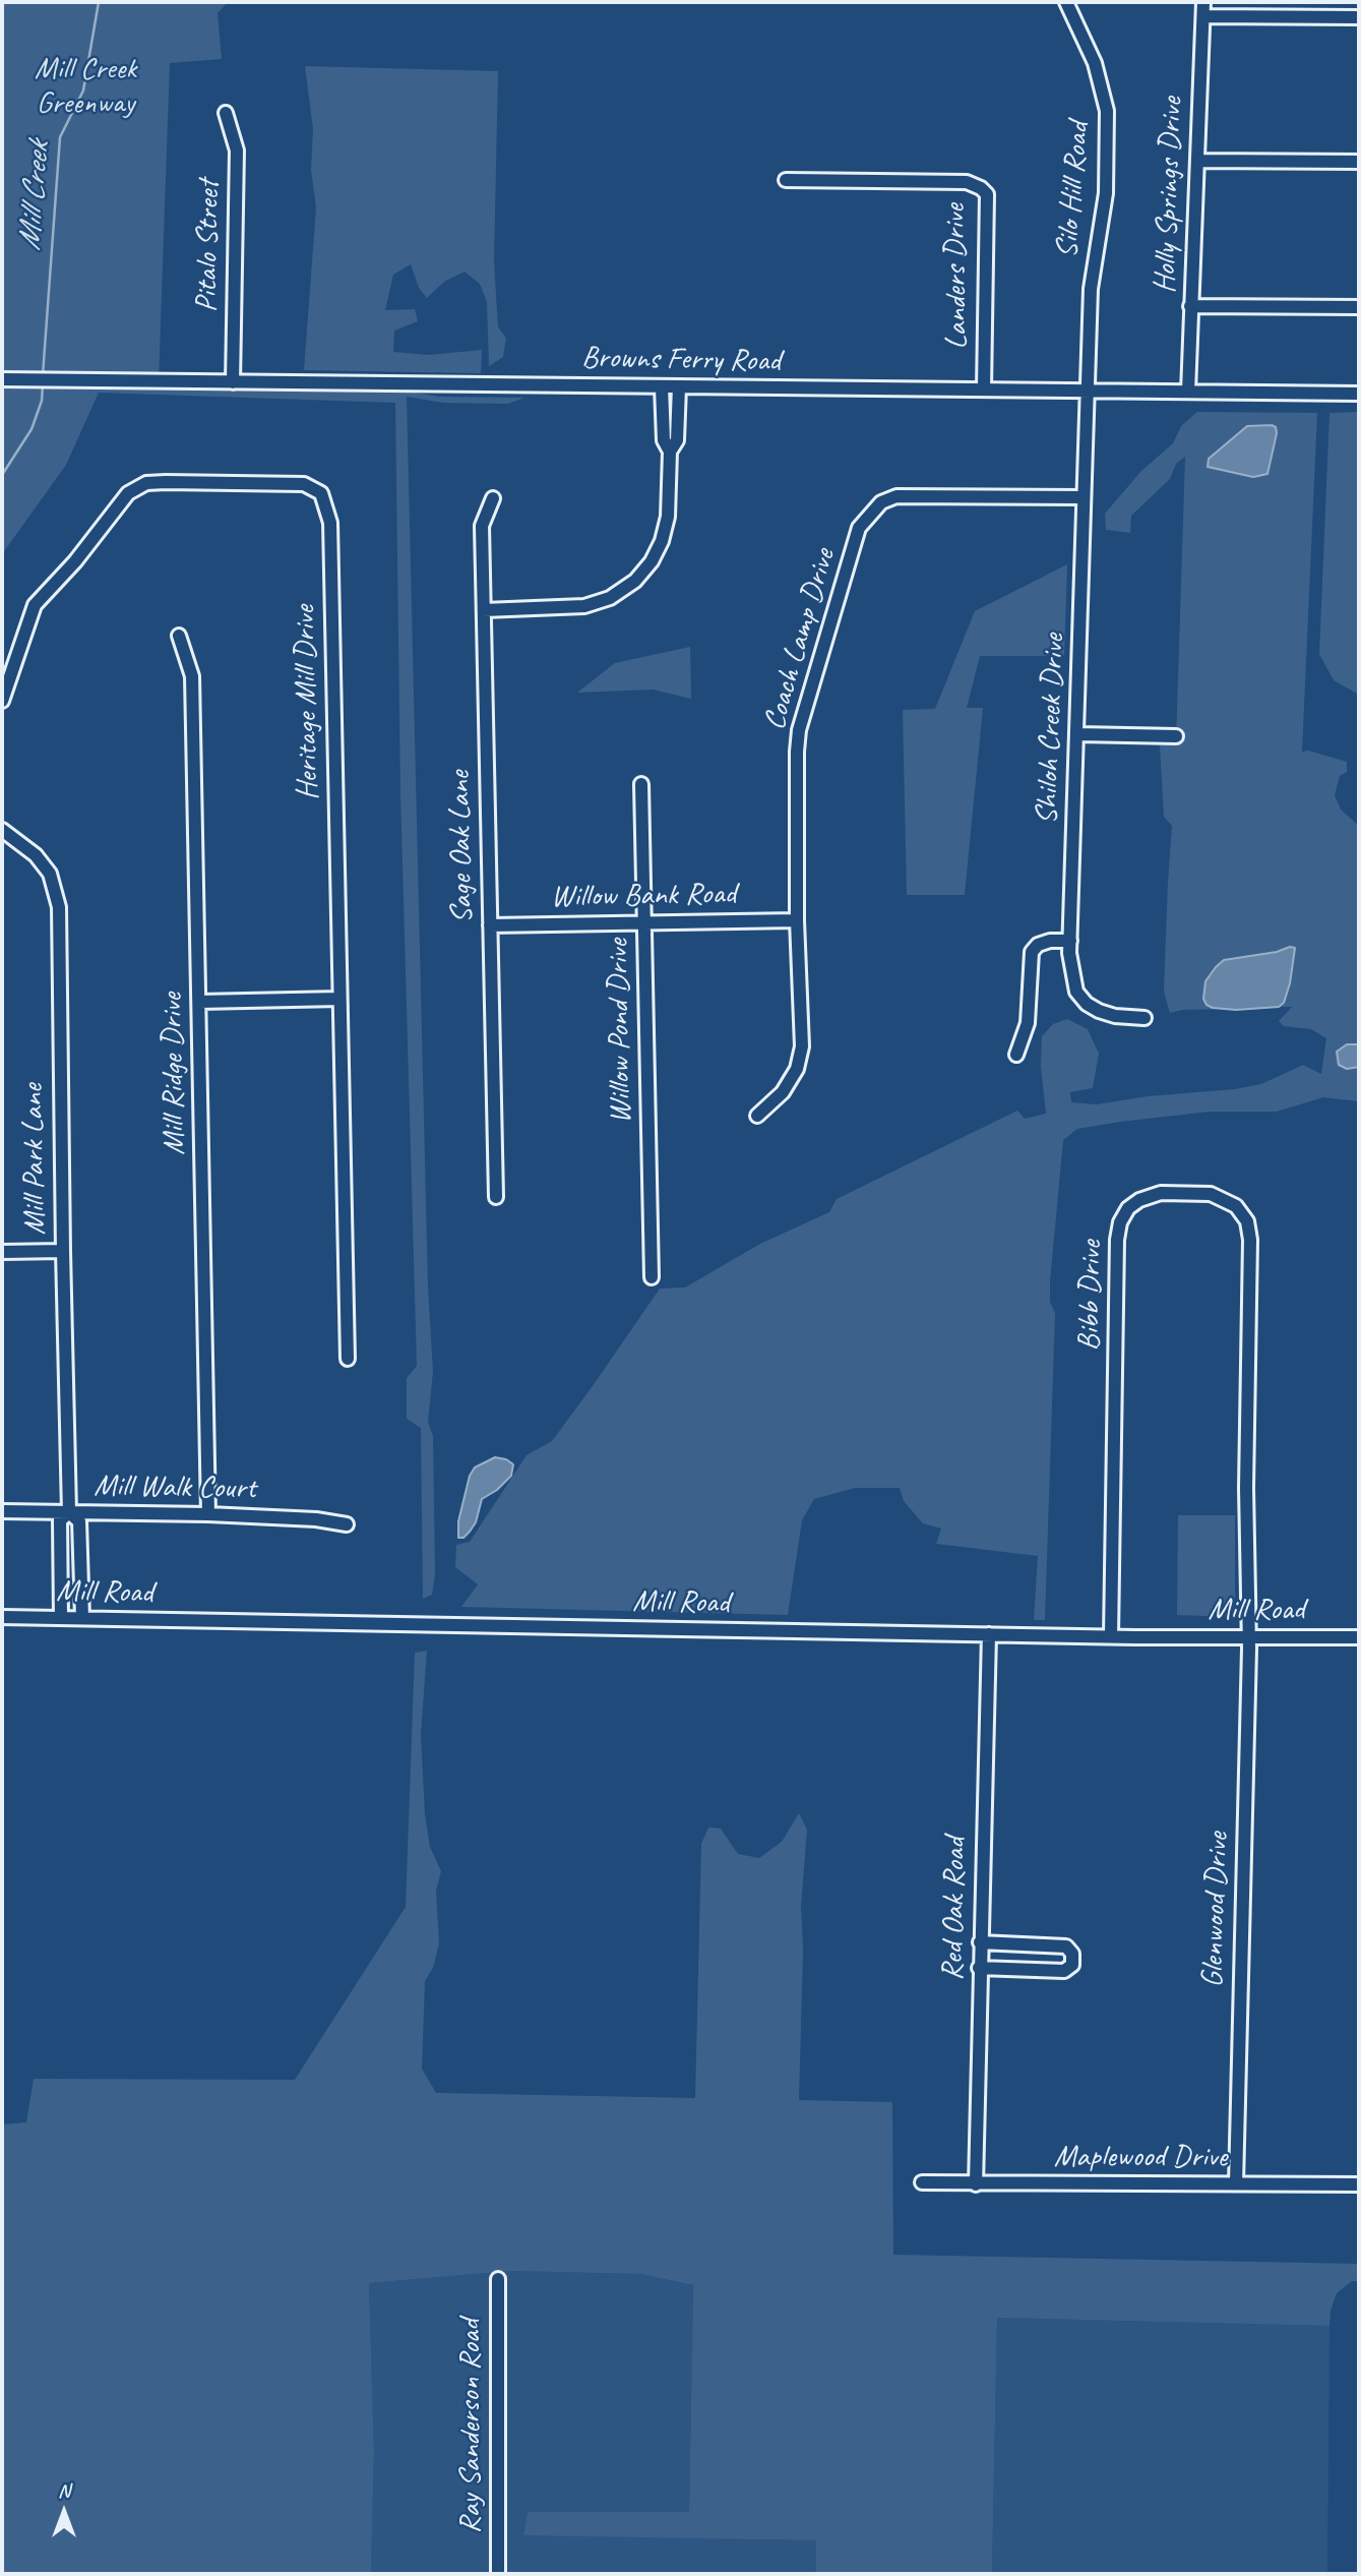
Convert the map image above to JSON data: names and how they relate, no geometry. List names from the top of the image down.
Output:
{
  "streets": {
    "street": [
      "Silo Hill Road",
      "Holly Springs Drive",
      "Pitalo Street",
      "Landers Drive",
      "Browns Ferry Road",
      "Coach Lamp Drive",
      "Heritage Mill Drive",
      "Shiloh Creek Drive",
      "Sage Oak Lane",
      "Willow Bank Road",
      "Willow Pond Drive",
      "Mill Ridge Drive",
      "Mill Park Lane",
      "Bibb Drive",
      "Mill Walk Court",
      "Mill Road",
      "Red Oak Road",
      "Glenwood Drive",
      "Maplewood Drive",
      "Ray Sanderson Road"
    ]
  },
  "crossings": [
    ["Silo Hill Road", "Browns Ferry Road"],
    ["Silo Hill Road", "Shiloh Creek Drive"],
    ["Holly Springs Drive", "Browns Ferry Road"],
    ["Pitalo Street", "Browns Ferry Road"],
    ["Landers Drive", "Browns Ferry Road"],
    ["Browns Ferry Road", "Shiloh Creek Drive"],
    ["Coach Lamp Drive", "Shiloh Creek Drive"],
    ["Coach Lamp Drive", "Willow Bank Road"],
    ["Sage Oak Lane", "Willow Bank Road"],
    ["Willow Bank Road", "Willow Pond Drive"],
    ["Mill Ridge Drive", "Mill Walk Court"],
    ["Mill Park Lane", "Mill Walk Court"],
    ["Mill Park Lane", "Mill Road"],
    ["Bibb Drive", "Mill Road"],
    ["Bibb Drive", "Glenwood Drive"],
    ["Mill Road", "Red Oak Road"],
    ["Mill Road", "Glenwood Drive"],
    ["Red Oak Road", "Maplewood Drive"],
    ["Glenwood Drive", "Maplewood Drive"]
  ],
  "water": ["Mill Creek"],
  "parks": ["Mill Creek Greenway"],
  "north": "top"
}
